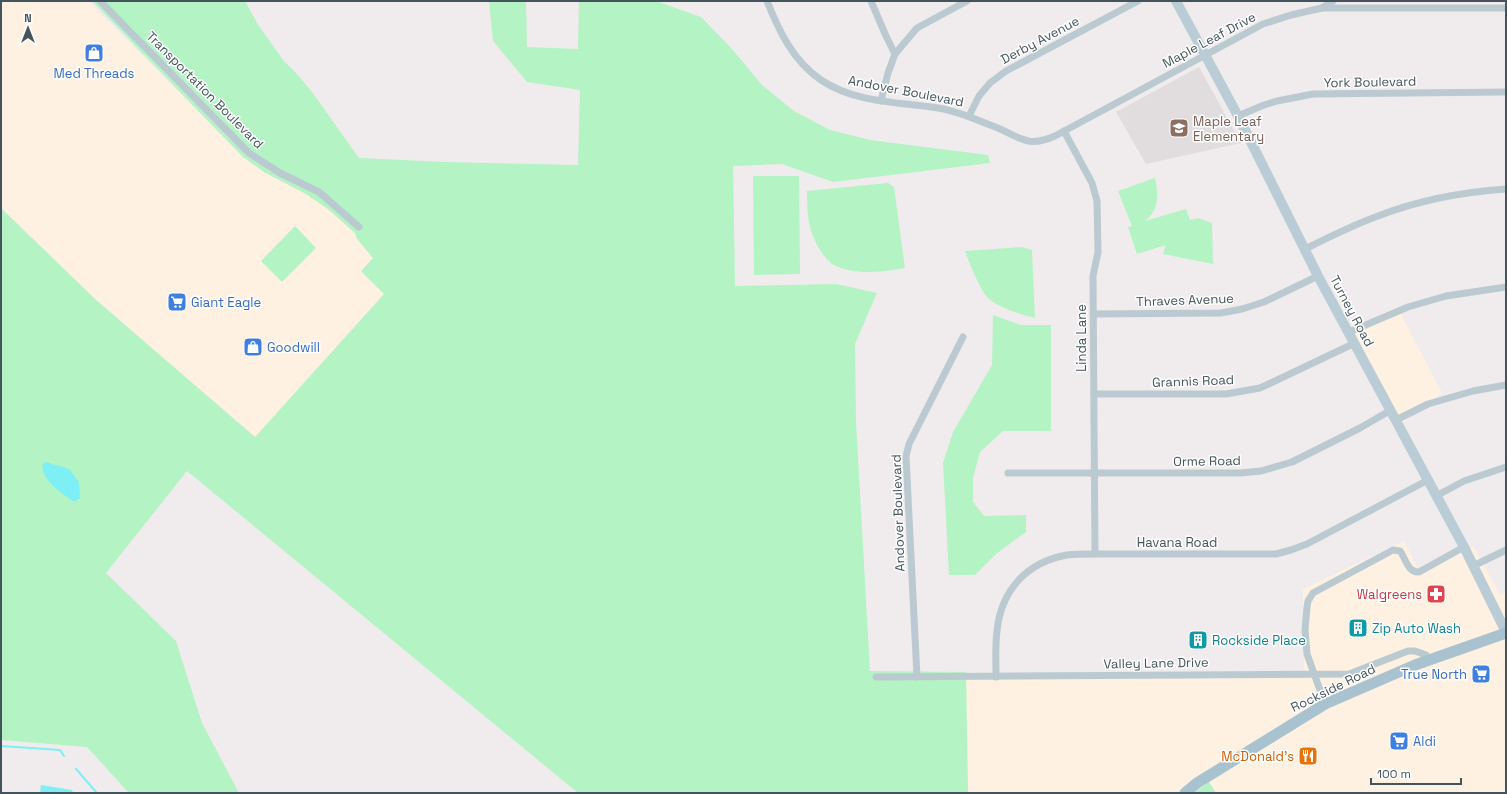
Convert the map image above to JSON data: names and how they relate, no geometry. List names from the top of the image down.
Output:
{
  "streets": {
    "main road": ["Turney Road", "Rockside Road"],
    "street": [
      "Derby Avenue",
      "Maple Leaf Drive",
      "York Boulevard",
      "Transportation Boulevard",
      "Andover Boulevard",
      "Thraves Avenue",
      "Linda Lane",
      "Grannis Road",
      "Orme Road",
      "Havana Road",
      "Valley Lane Drive"
    ]
  },
  "crossings": [
    ["Derby Avenue", "Andover Boulevard"],
    ["Maple Leaf Drive", "Andover Boulevard"],
    ["Maple Leaf Drive", "Turney Road"],
    ["Maple Leaf Drive", "Linda Lane"],
    ["York Boulevard", "Turney Road"],
    ["Andover Boulevard", "Valley Lane Drive"],
    ["Thraves Avenue", "Turney Road"],
    ["Thraves Avenue", "Linda Lane"],
    ["Turney Road", "Grannis Road"],
    ["Turney Road", "Orme Road"],
    ["Turney Road", "Havana Road"],
    ["Turney Road", "Rockside Road"],
    ["Linda Lane", "Grannis Road"],
    ["Linda Lane", "Orme Road"],
    ["Linda Lane", "Havana Road"],
    ["Havana Road", "Valley Lane Drive"],
    ["Valley Lane Drive", "Rockside Road"]
  ],
  "places": {
    "shop": ["Med Threads", "Goodwill"],
    "school or university": ["Maple Leaf Elementary"],
    "supermarket": ["Giant Eagle", "True North", "Aldi"],
    "pharmacy": ["Walgreens"],
    "building": ["Zip Auto Wash", "Rockside Place"],
    "restaurant": ["McDonald's"]
  },
  "scale_bar": "100 m",
  "north": "top"
}
